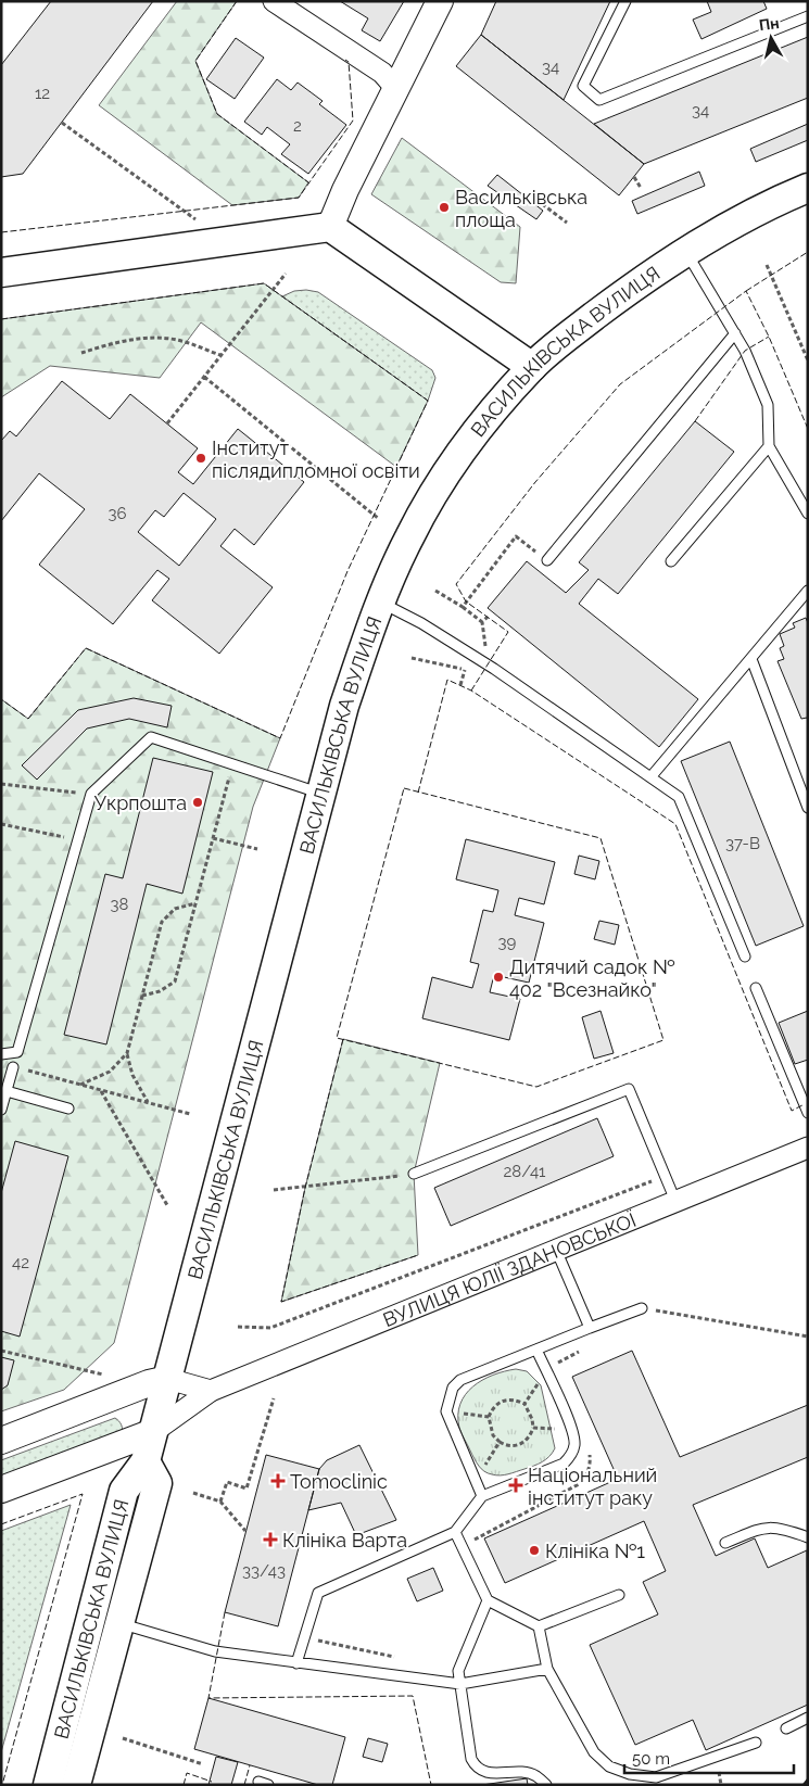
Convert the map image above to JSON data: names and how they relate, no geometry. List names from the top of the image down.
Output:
{
  "streets": {
    "main road": ["ВАСИЛЬКІВСЬКА ВУЛИЦЯ"],
    "street": ["ВУЛИЦЯ ЮЛІЇ ЗДАНОВСЬКОЇ"]
  },
  "crossings": [
    ["ВАСИЛЬКІВСЬКА ВУЛИЦЯ", "ВУЛИЦЯ ЮЛІЇ ЗДАНОВСЬКОЇ"]
  ],
  "places": {
    "other": [
      "Васильківська площа",
      "Інститут післядипломної освіти",
      "Укрпошта",
      "Дитячий садок № 402 \"Всезнайко\"",
      "Клініка №1"
    ],
    "health": ["Tomoclinic", "Національний інститут раку", "Клініка Варта"]
  },
  "house_numbers": [
    "34",
    "12",
    "34",
    "2",
    "36",
    "37-В",
    "38",
    "39",
    "28/41",
    "42",
    "33/43"
  ],
  "scale_bar": "50 m",
  "north": "top"
}
